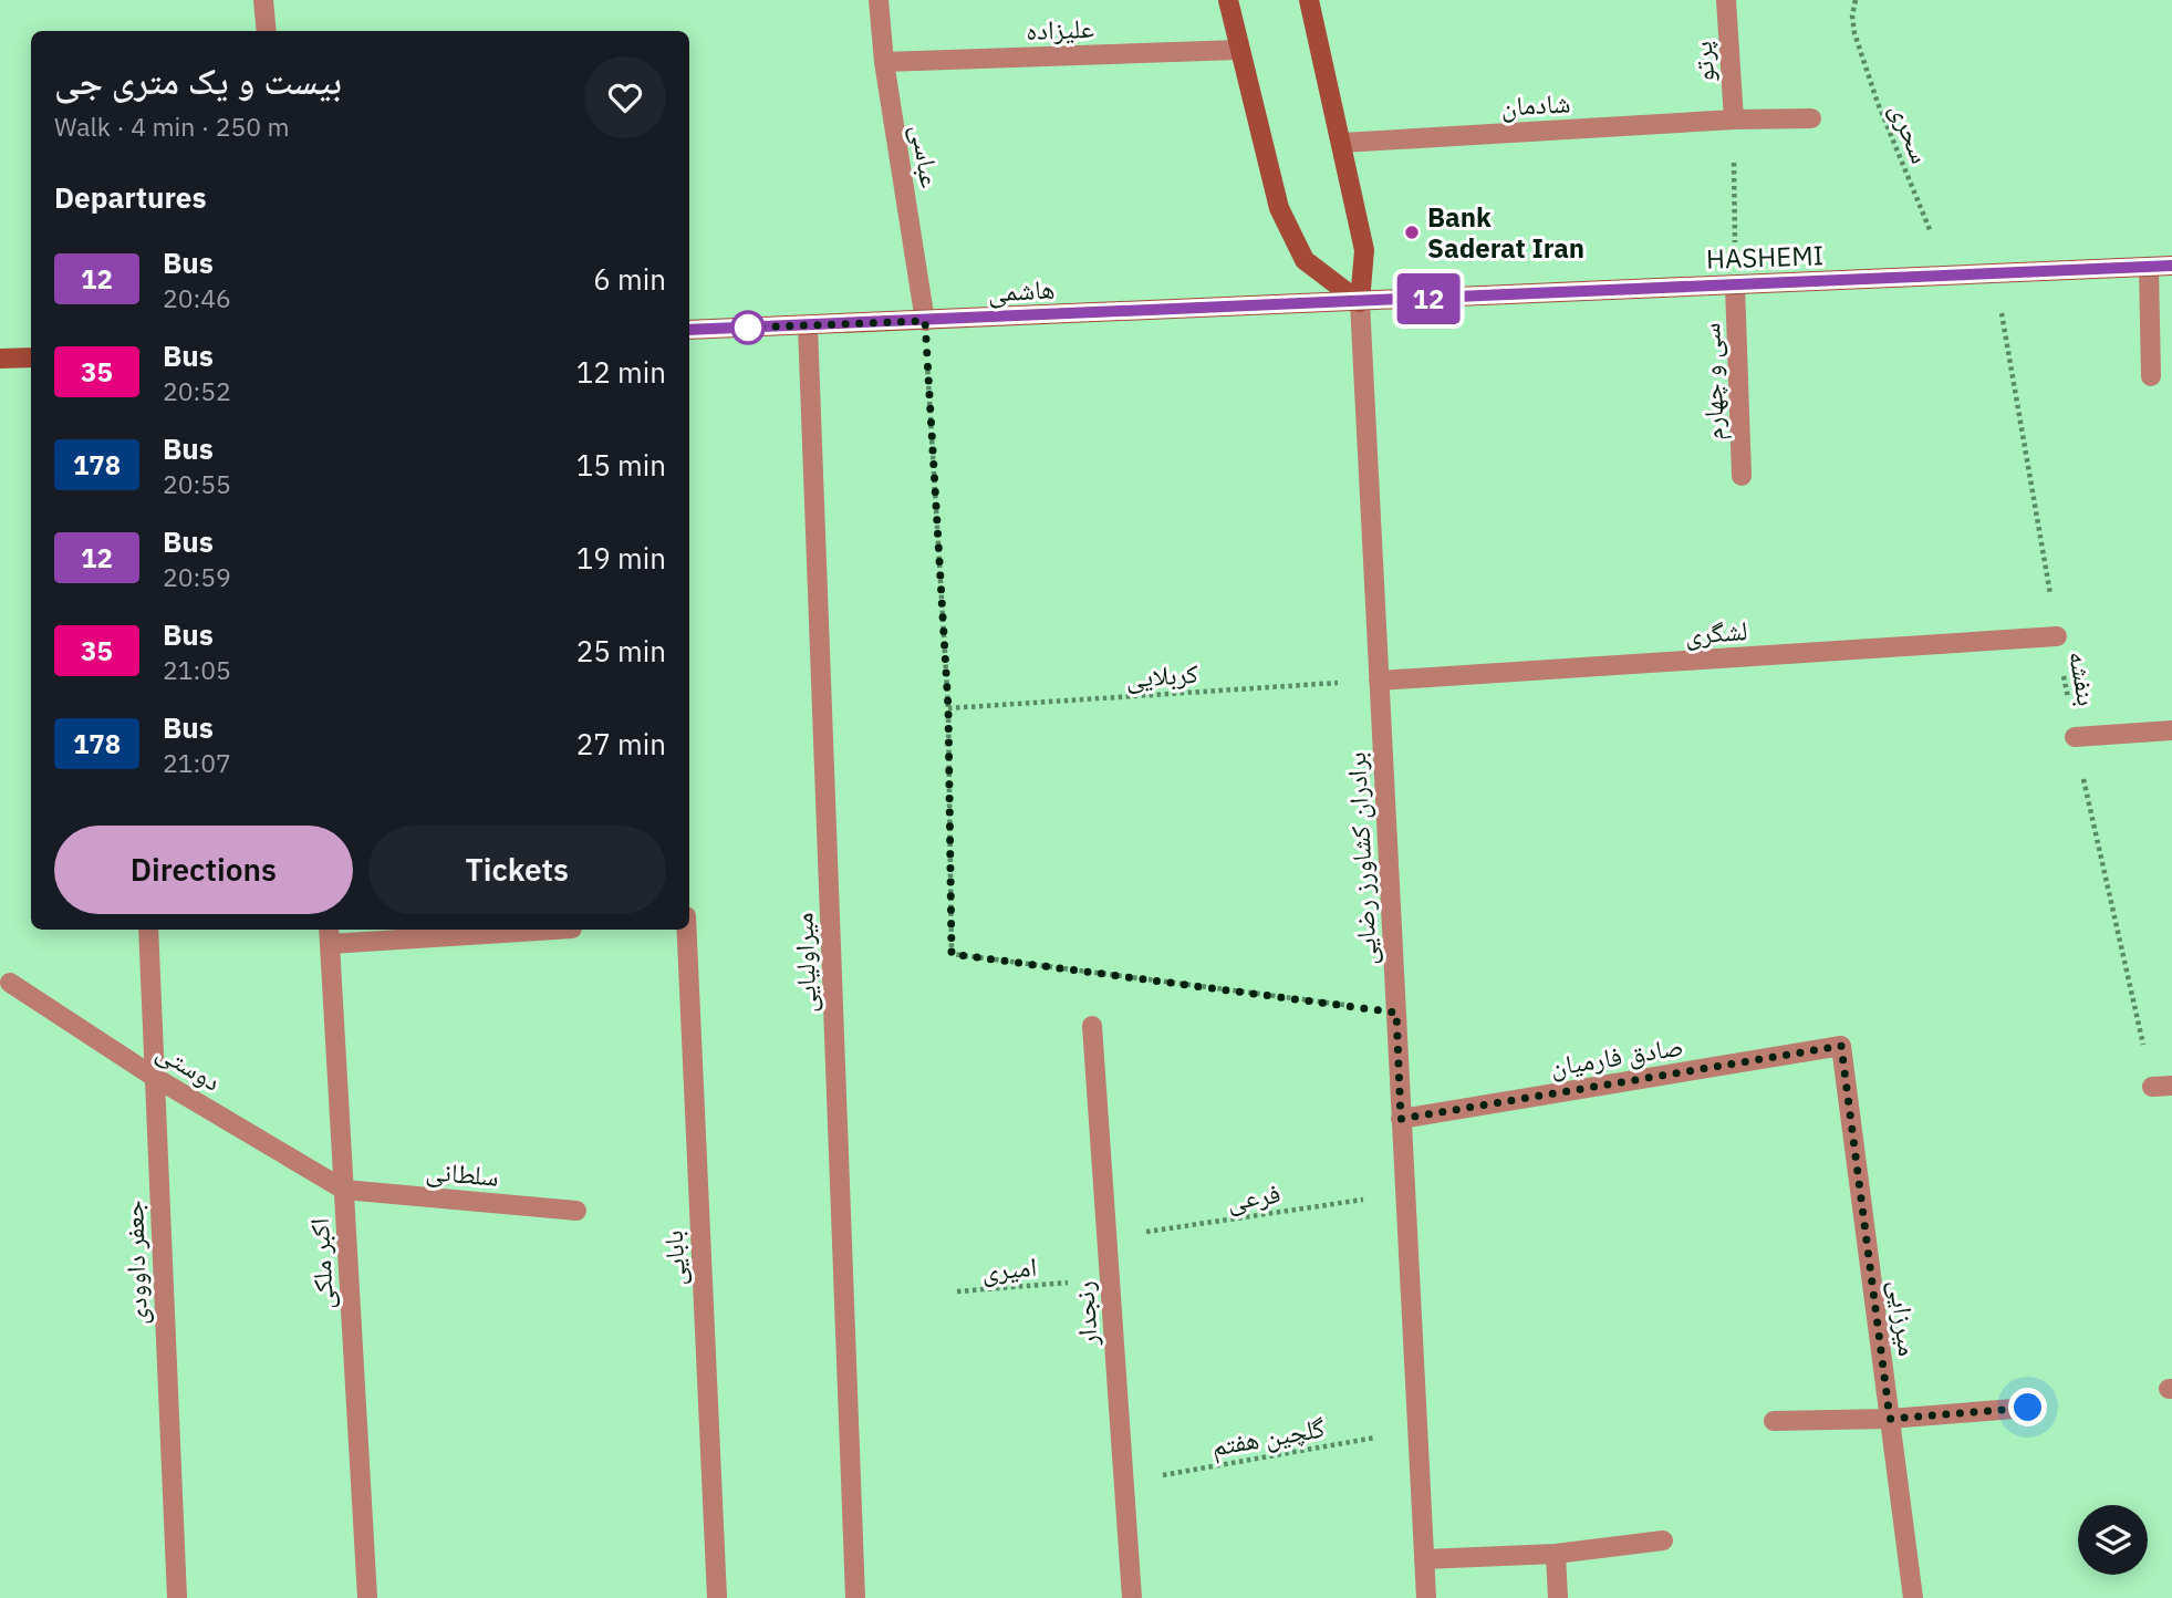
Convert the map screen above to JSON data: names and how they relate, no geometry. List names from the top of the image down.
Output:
{
  "streets": {
    "main road": ["HASHEMI", "هاشمی"],
    "street": [
      "علیزاده",
      "پرتو",
      "شادمان",
      "عباسی",
      "سی و چهارم",
      "لشگری",
      "برادران کشاورز رضایی",
      "میراولیایی",
      "صادق فارمیان",
      "دوستی",
      "سلطانی",
      "بابایی",
      "جعفر داوودی",
      "اکبر ملکی",
      "رنجدار",
      "میرزایی"
    ],
    "path": [
      "سحری",
      "کربلایی",
      "بنفشه",
      "فرعی",
      "امیری",
      "گلچین هفتم"
    ]
  },
  "crossings": [
    ["علیزاده", "عباسی"],
    ["پرتو", "شادمان"],
    ["سحری", "HASHEMI"],
    ["عباسی", "هاشمی"],
    ["HASHEMI", "هاشمی"],
    ["HASHEMI", "سی و چهارم"],
    ["HASHEMI", "بنفشه"],
    ["HASHEMI", "برادران کشاورز رضایی"],
    ["هاشمی", "برادران کشاورز رضایی"],
    ["هاشمی", "میراولیایی"],
    ["لشگری", "کربلایی"],
    ["لشگری", "بنفشه"],
    ["لشگری", "برادران کشاورز رضایی"],
    ["کربلایی", "برادران کشاورز رضایی"],
    ["برادران کشاورز رضایی", "صادق فارمیان"],
    ["برادران کشاورز رضایی", "فرعی"],
    ["برادران کشاورز رضایی", "گلچین هفتم"],
    ["صادق فارمیان", "میرزایی"],
    ["دوستی", "سلطانی"],
    ["دوستی", "جعفر داوودی"],
    ["دوستی", "اکبر ملکی"],
    ["سلطانی", "اکبر ملکی"],
    ["فرعی", "رنجدار"],
    ["امیری", "رنجدار"],
    ["رنجدار", "گلچین هفتم"]
  ],
  "places": ["Bank Saderat Iran"],
  "lines": ["bus line 12"],
  "page": {
    "on_map": "12",
    "heading": [
      ["بیست و یک متری جی", "Walk · 4 min · 250 m"],
      "Departures"
    ],
    "list": [
      {
        "mark": "12",
        "name": "Bus",
        "note": "20:46",
        "value": "6 min"
      },
      {
        "mark": "35",
        "name": "Bus",
        "note": "20:52",
        "value": "12 min"
      },
      {
        "mark": "178",
        "name": "Bus",
        "note": "20:55",
        "value": "15 min"
      },
      {
        "mark": "12",
        "name": "Bus",
        "note": "20:59",
        "value": "19 min"
      },
      {
        "mark": "35",
        "name": "Bus",
        "note": "21:05",
        "value": "25 min"
      },
      {
        "mark": "178",
        "name": "Bus",
        "note": "21:07",
        "value": "27 min"
      }
    ],
    "buttons": ["Directions", "Tickets"]
  }
}
